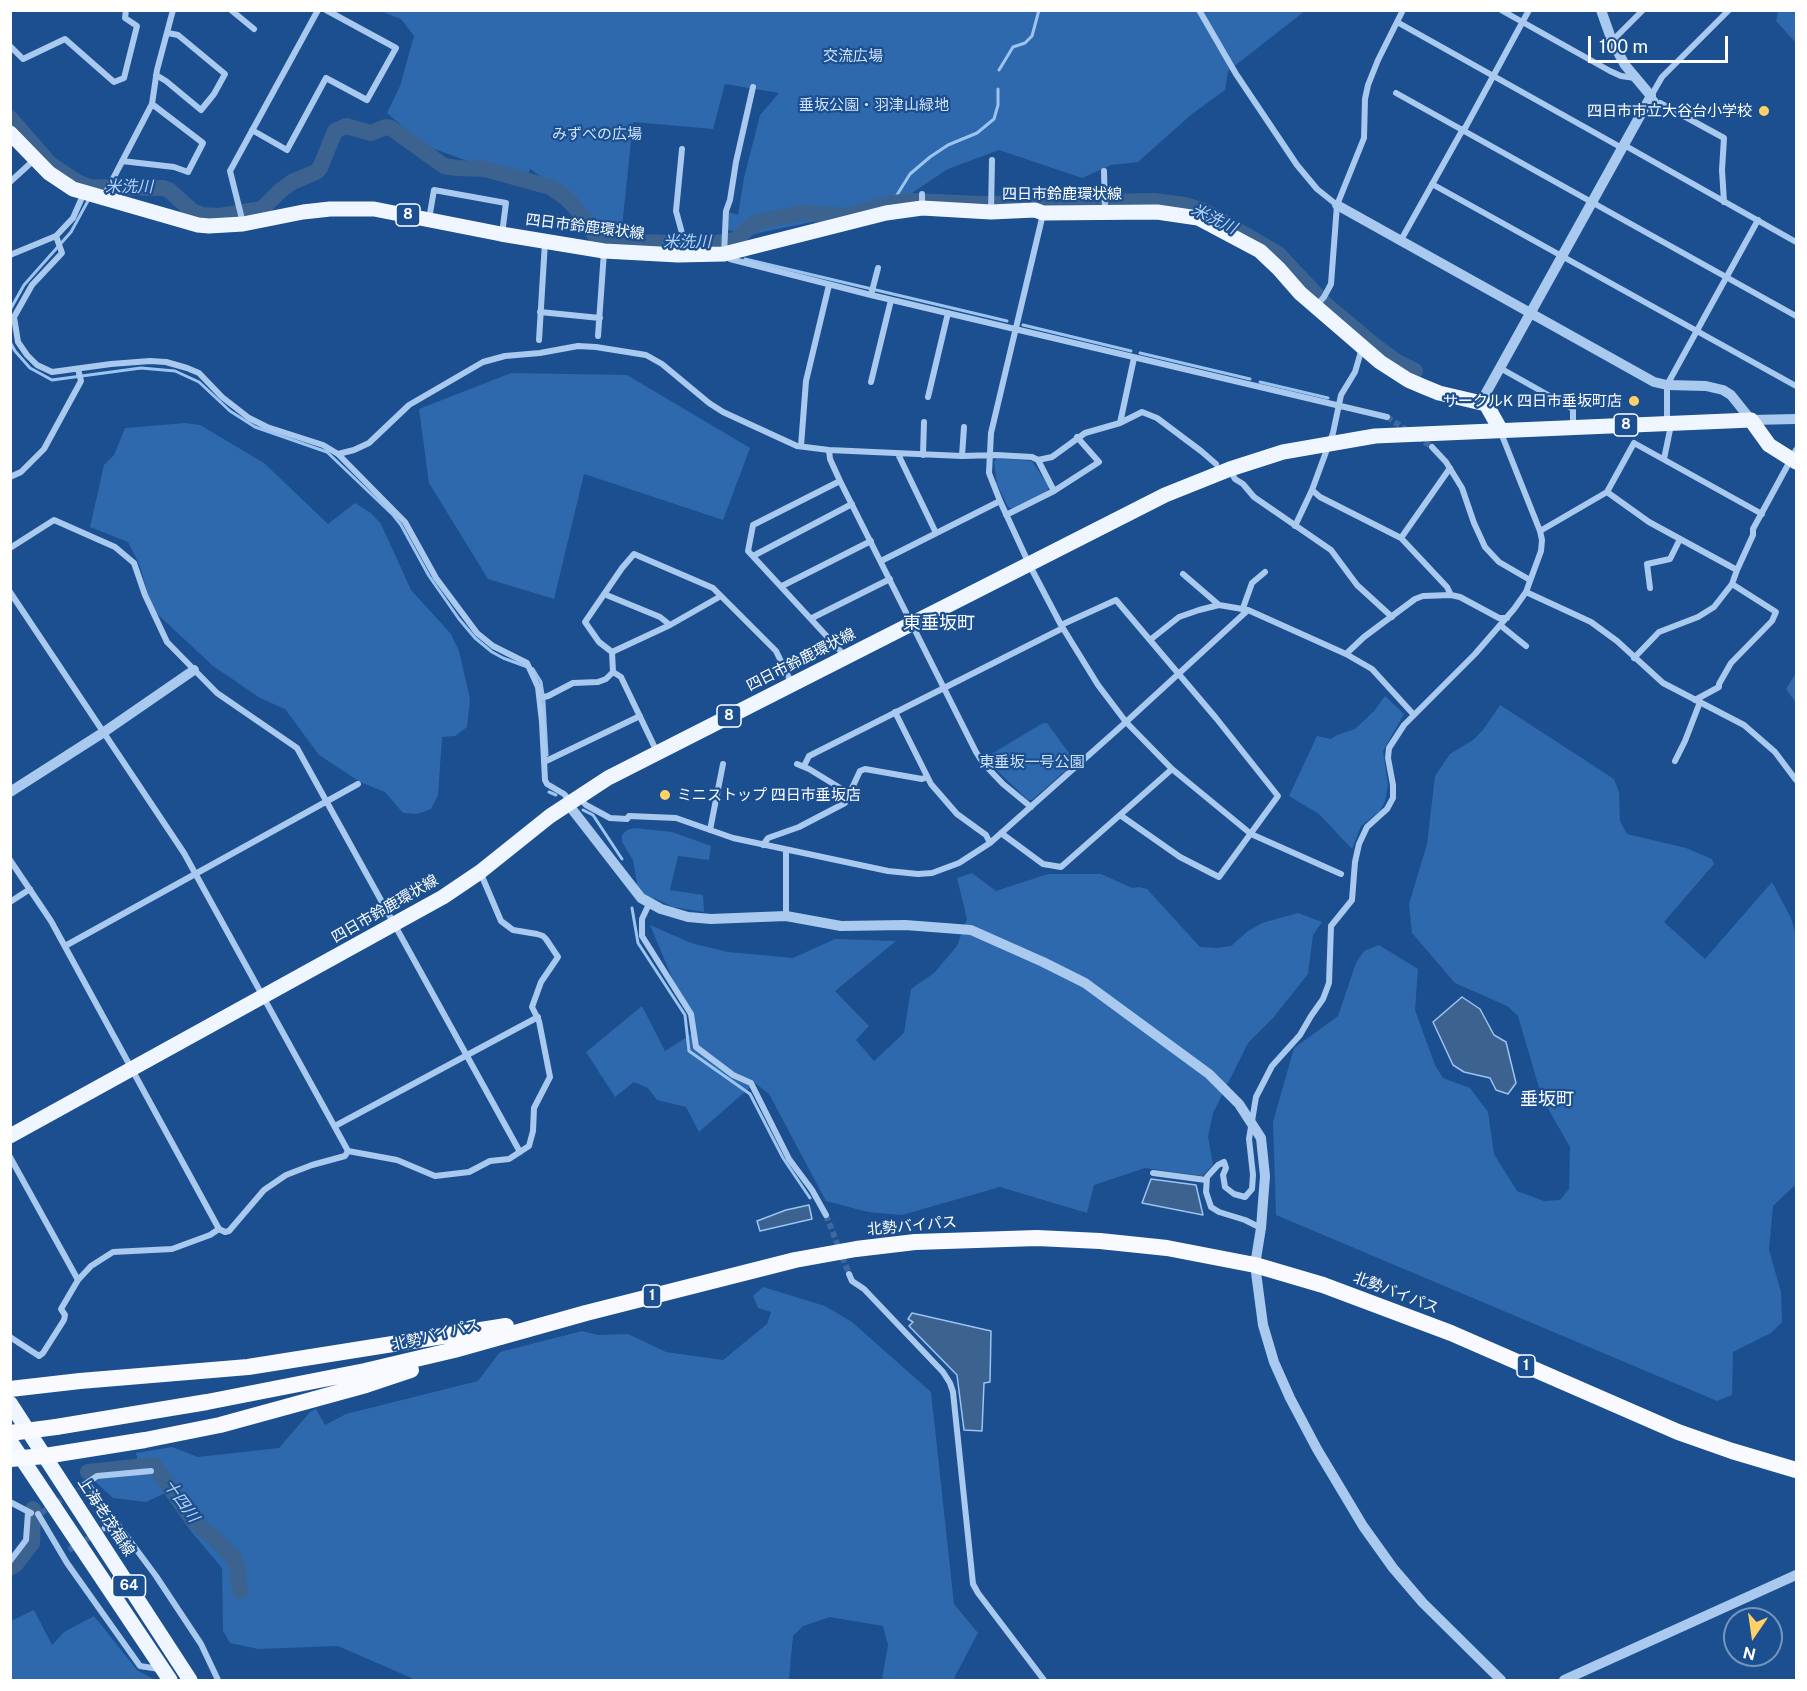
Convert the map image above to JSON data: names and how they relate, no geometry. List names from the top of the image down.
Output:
{
  "streets": {
    "highway": ["北勢バイパス", "1"],
    "main road": [
      "四日市鈴鹿環状線",
      "8",
      "上海老茂福線",
      "64"
    ]
  },
  "crossings": [
    ["北勢バイパス", "1"],
    ["1", "上海老茂福線"],
    ["1", "64"]
  ],
  "districts": ["東垂坂町", "垂坂町"],
  "water": ["米洗川", "十四川"],
  "parks": [
    "交流広場",
    "垂坂公園・羽津山緑地",
    "みずべの広場",
    "東垂坂一号公園"
  ],
  "places": ["四日市市立大谷台小学校", "サークルK 四日市垂坂町店", "ミニストップ 四日市垂坂店"],
  "scale_bar": "100 m",
  "north": "bottom"
}
